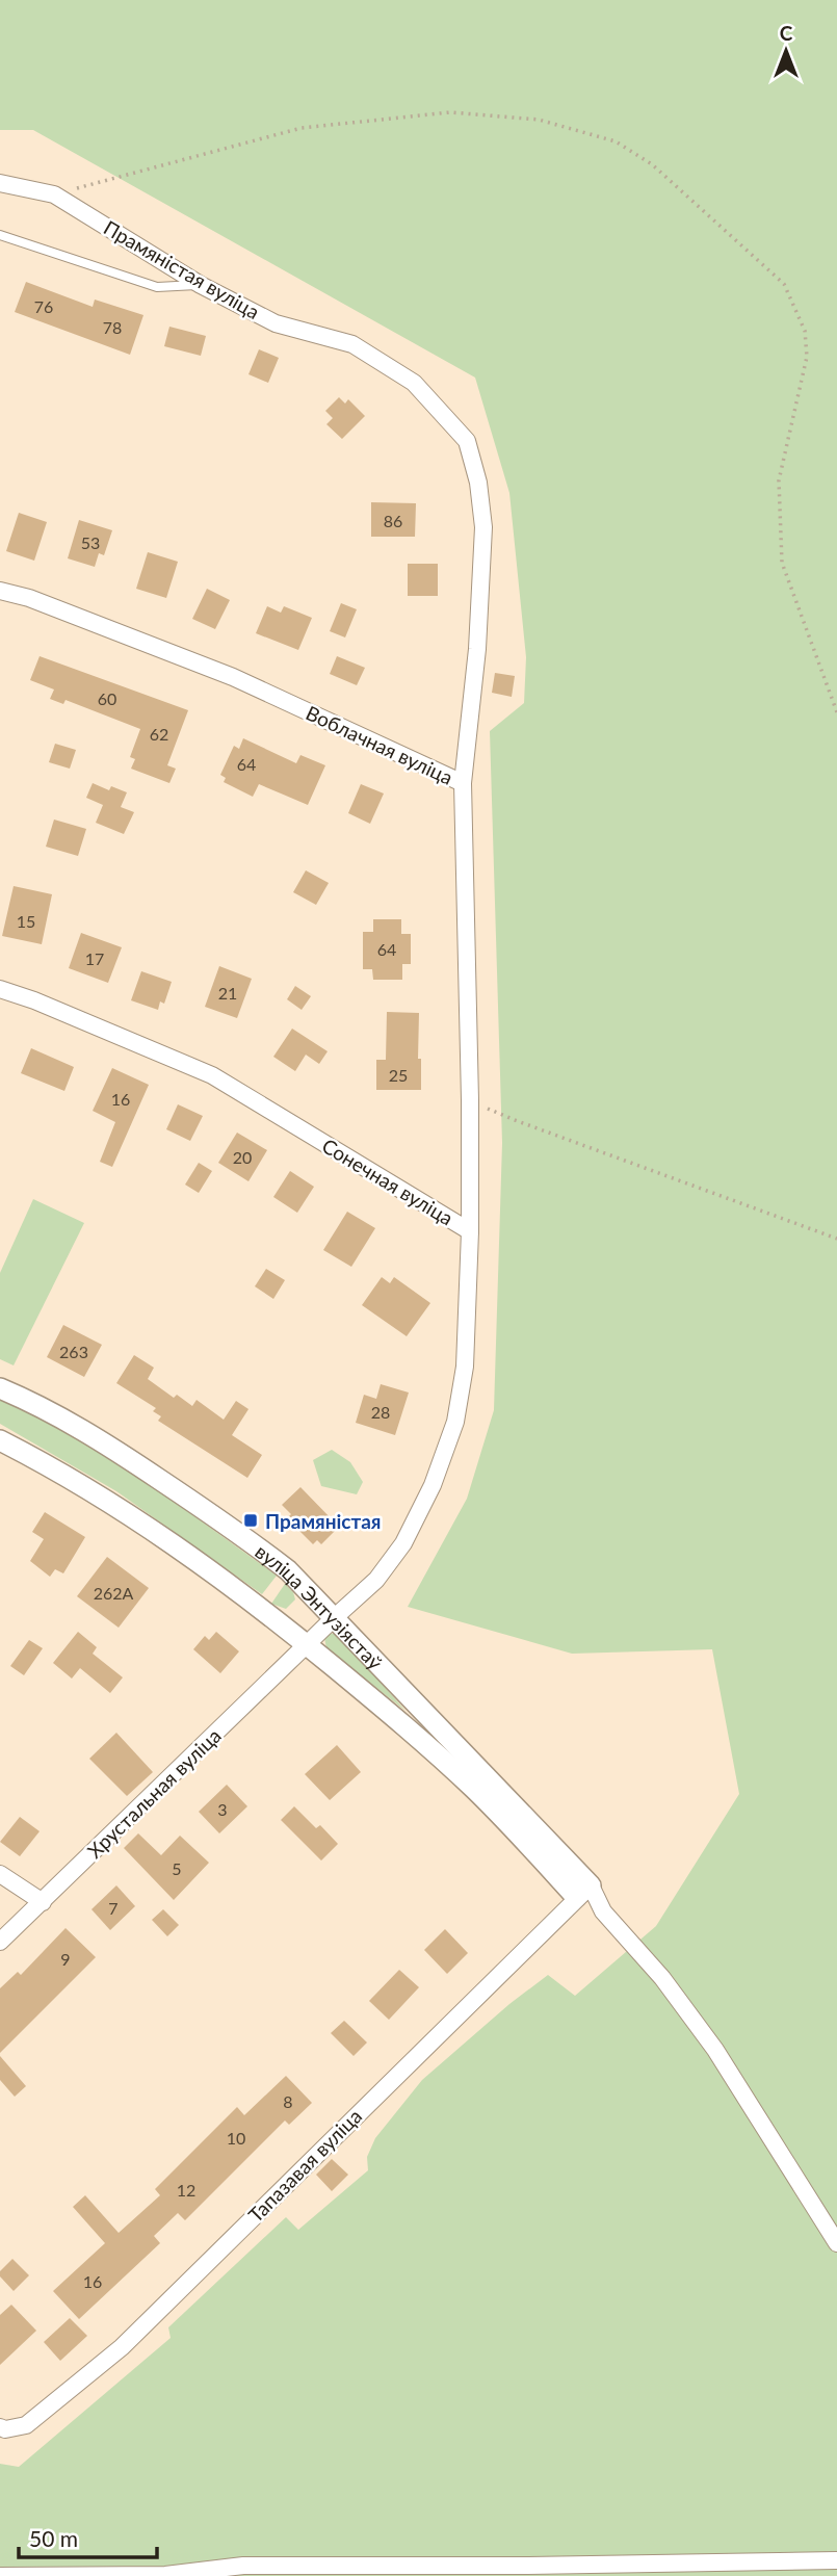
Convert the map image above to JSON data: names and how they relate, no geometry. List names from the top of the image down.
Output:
{
  "streets": {
    "street": [
      "Прамяністая вуліца",
      "Воблачная вуліца",
      "Сонечная вуліца",
      "вуліца Энтузіястаў",
      "Хрустальная вуліца",
      "Тапазавая вуліца"
    ]
  },
  "crossings": [
    ["Прамяністая вуліца", "Воблачная вуліца"],
    ["Воблачная вуліца", "Сонечная вуліца"],
    ["Сонечная вуліца", "вуліца Энтузіястаў"],
    ["Сонечная вуліца", "Хрустальная вуліца"],
    ["вуліца Энтузіястаў", "Хрустальная вуліца"],
    ["вуліца Энтузіястаў", "Тапазавая вуліца"]
  ],
  "places": {
    "transit": ["Прамяністая"]
  },
  "house_numbers": [
    "76",
    "78",
    "86",
    "53",
    "60",
    "62",
    "64",
    "15",
    "64",
    "17",
    "21",
    "25",
    "16",
    "20",
    "263",
    "28",
    "262А",
    "3",
    "5",
    "7",
    "9",
    "8",
    "10",
    "12",
    "16"
  ],
  "scale_bar": "50 m",
  "north": "top"
}
